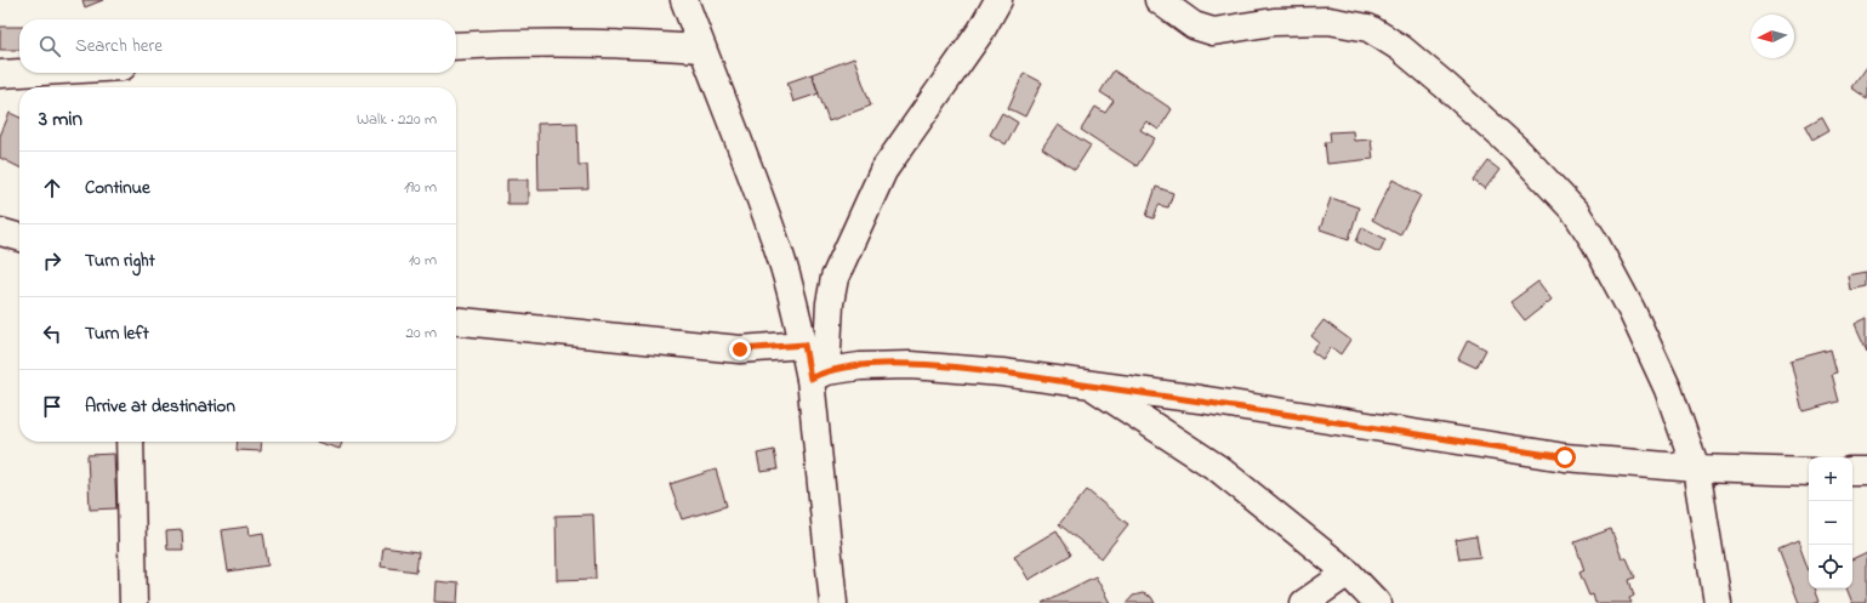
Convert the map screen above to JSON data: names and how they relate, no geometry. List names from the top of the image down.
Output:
{
  "north": "left",
  "page": {
    "search": "Search here",
    "heading": ["3 min", "Walk · 220 m"],
    "list": [
      ["Continue", "190 m"],
      ["Turn right", "10 m"],
      ["Turn left", "20 m"],
      "Arrive at destination"
    ],
    "map_buttons": ["+", "−"]
  }
}
